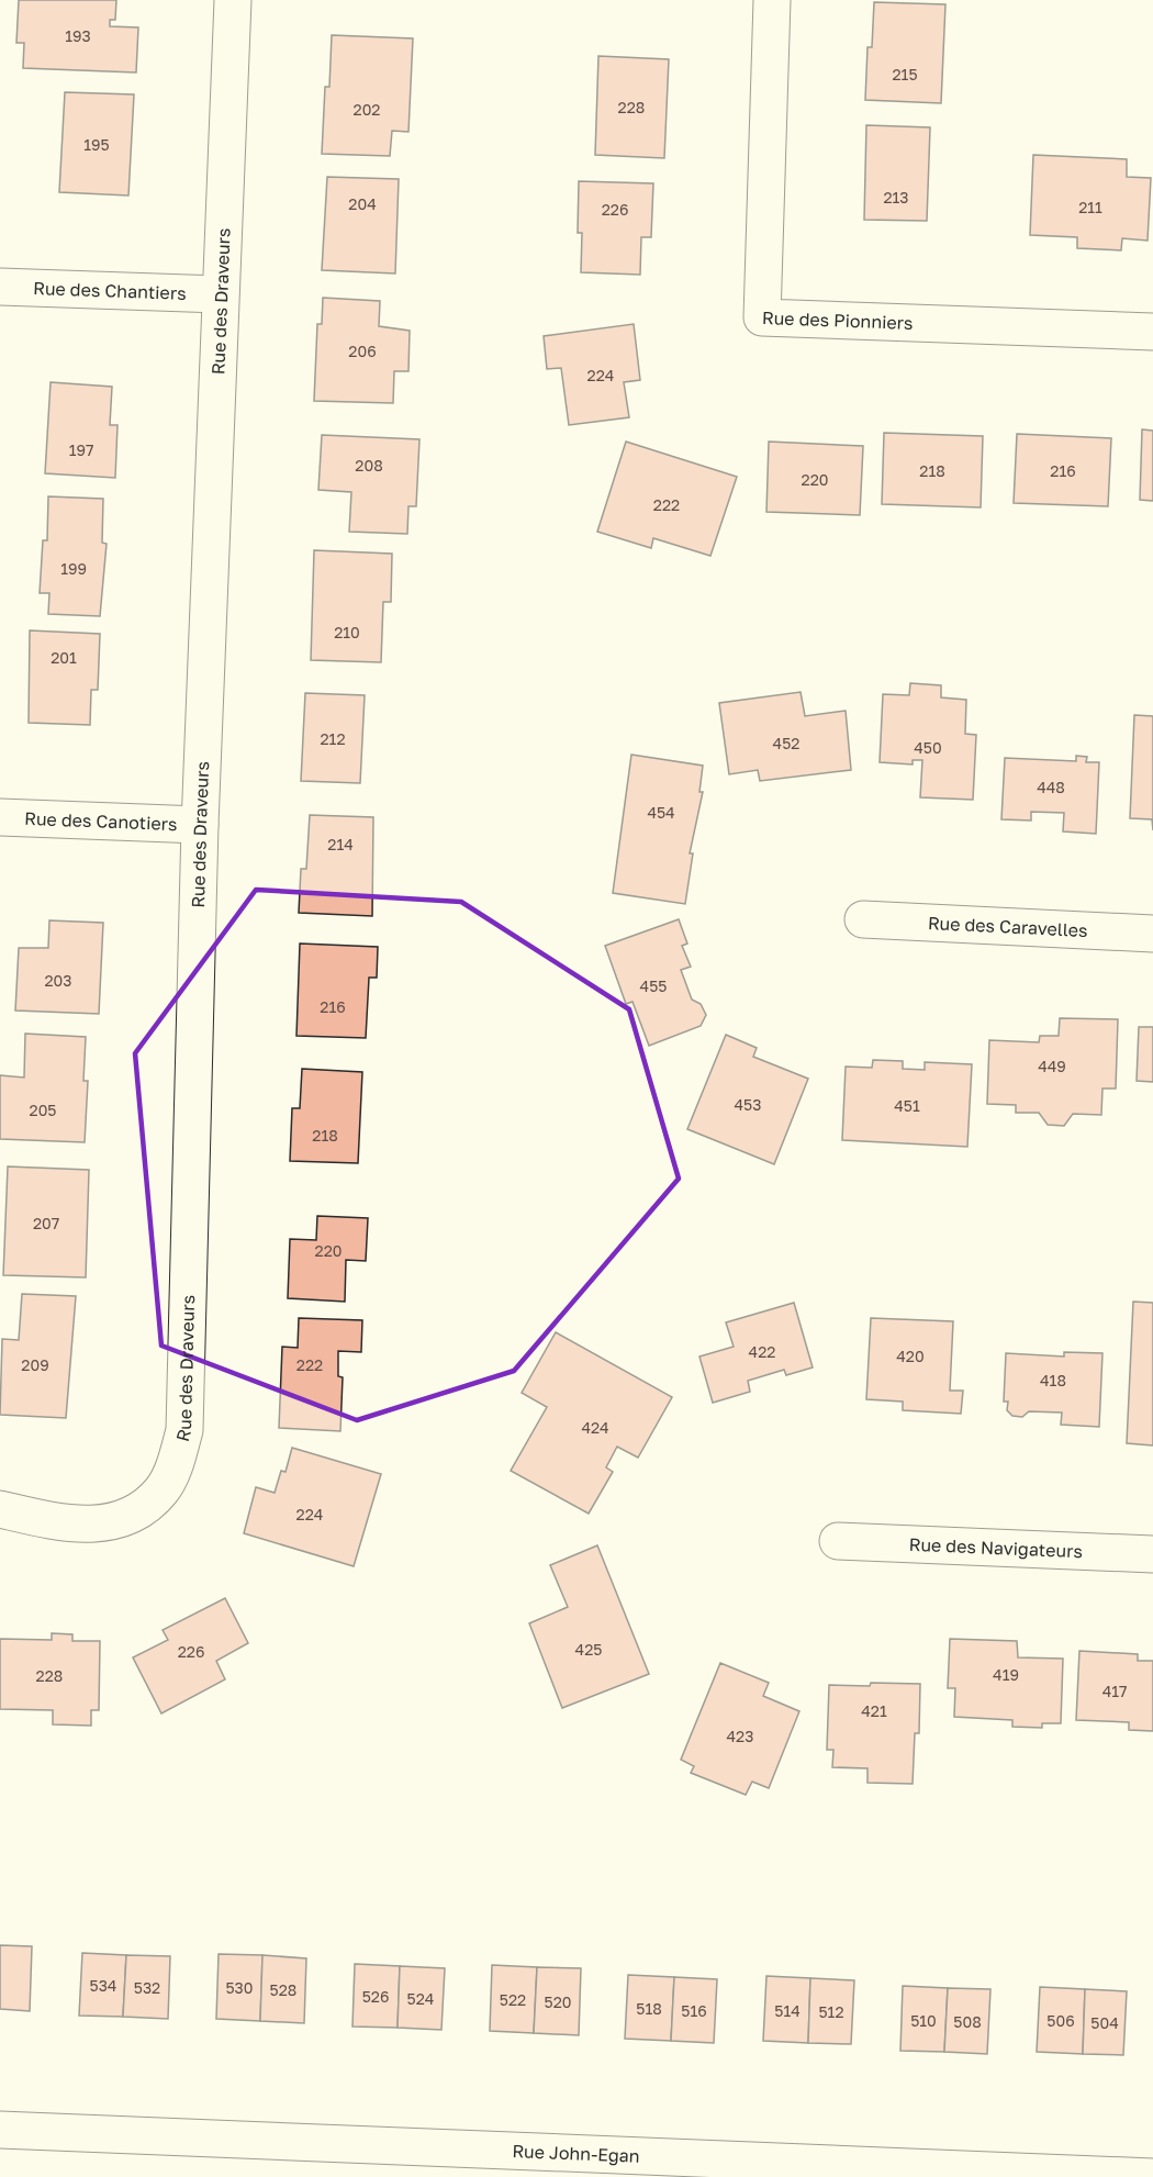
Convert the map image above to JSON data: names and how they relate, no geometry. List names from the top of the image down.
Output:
{
  "streets": {
    "street": [
      "Rue des Chantiers",
      "Rue des Draveurs",
      "Rue des Pionniers",
      "Rue des Canotiers",
      "Rue des Caravelles",
      "Rue des Navigateurs",
      "Rue John-Egan"
    ]
  },
  "crossings": [
    ["Rue des Chantiers", "Rue des Draveurs"],
    ["Rue des Draveurs", "Rue des Canotiers"]
  ],
  "house_numbers": [
    "193",
    "215",
    "228",
    "202",
    "195",
    "213",
    "204",
    "211",
    "226",
    "206",
    "224",
    "197",
    "208",
    "218",
    "216",
    "220",
    "222",
    "199",
    "210",
    "201",
    "212",
    "452",
    "450",
    "448",
    "454",
    "214",
    "203",
    "455",
    "216",
    "449",
    "453",
    "451",
    "205",
    "218",
    "207",
    "220",
    "422",
    "420",
    "209",
    "222",
    "418",
    "424",
    "224",
    "425",
    "226",
    "419",
    "228",
    "417",
    "421",
    "423",
    "534",
    "532",
    "530",
    "528",
    "526",
    "524",
    "522",
    "520",
    "518",
    "516",
    "514",
    "512",
    "510",
    "506",
    "508",
    "504"
  ]
}
